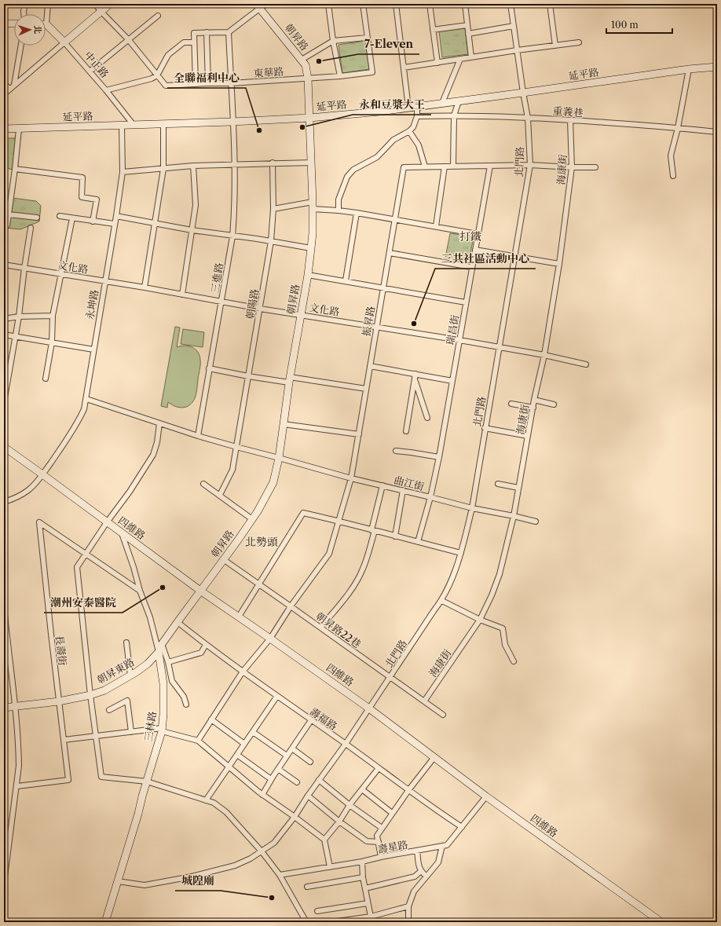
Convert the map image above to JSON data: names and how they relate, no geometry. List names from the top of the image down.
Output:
{
  "streets": {
    "main road": [
      "朝昇路",
      "中正路",
      "延平路",
      "四維路",
      "朝昇東路",
      "三林路"
    ],
    "street": [
      "東華路",
      "重義巷",
      "北門路",
      "海康街",
      "文化路",
      "三進路",
      "朝陽路",
      "永坤路",
      "振昇路",
      "瑞昌街",
      "曲江街",
      "朝昇路22巷",
      "長壽街",
      "壽福路",
      "壽星路"
    ]
  },
  "crossings": [
    ["朝昇路", "東華路"],
    ["朝昇路", "延平路"],
    ["朝昇路", "文化路"],
    ["朝昇路", "曲江街"],
    ["朝昇路", "四維路"],
    ["朝昇路", "朝昇路22巷"],
    ["朝昇路", "朝昇東路"],
    ["中正路", "延平路"],
    ["東華路", "三進路"],
    ["延平路", "北門路"],
    ["延平路", "三進路"],
    ["延平路", "永坤路"],
    ["重義巷", "北門路"],
    ["重義巷", "海康街"],
    ["北門路", "文化路"],
    ["北門路", "曲江街"],
    ["北門路", "四維路"],
    ["北門路", "朝昇路22巷"],
    ["北門路", "壽福路"],
    ["北門路", "三林路"],
    ["海康街", "文化路"],
    ["海康街", "曲江街"],
    ["海康街", "朝昇路22巷"],
    ["文化路", "三進路"],
    ["文化路", "朝陽路"],
    ["文化路", "永坤路"],
    ["文化路", "振昇路"],
    ["文化路", "瑞昌街"],
    ["三進路", "曲江街"],
    ["朝陽路", "曲江街"],
    ["永坤路", "曲江街"],
    ["永坤路", "四維路"],
    ["振昇路", "曲江街"],
    ["振昇路", "四維路"],
    ["振昇路", "朝昇路22巷"],
    ["振昇路", "壽福路"],
    ["瑞昌街", "曲江街"],
    ["四維路", "朝昇東路"],
    ["四維路", "三林路"],
    ["四維路", "壽星路"],
    ["長壽街", "朝昇東路"],
    ["朝昇東路", "壽福路"],
    ["朝昇東路", "三林路"],
    ["壽福路", "壽星路"]
  ],
  "districts": ["打鐵", "北勢頭"],
  "places": [
    "7-Eleven",
    "永和豆漿大王",
    "全聯福利中心",
    "三共社區活動中心",
    "潮州安泰醫院",
    "城隍廟"
  ],
  "scale_bar": "100 m",
  "north": "right"
}
